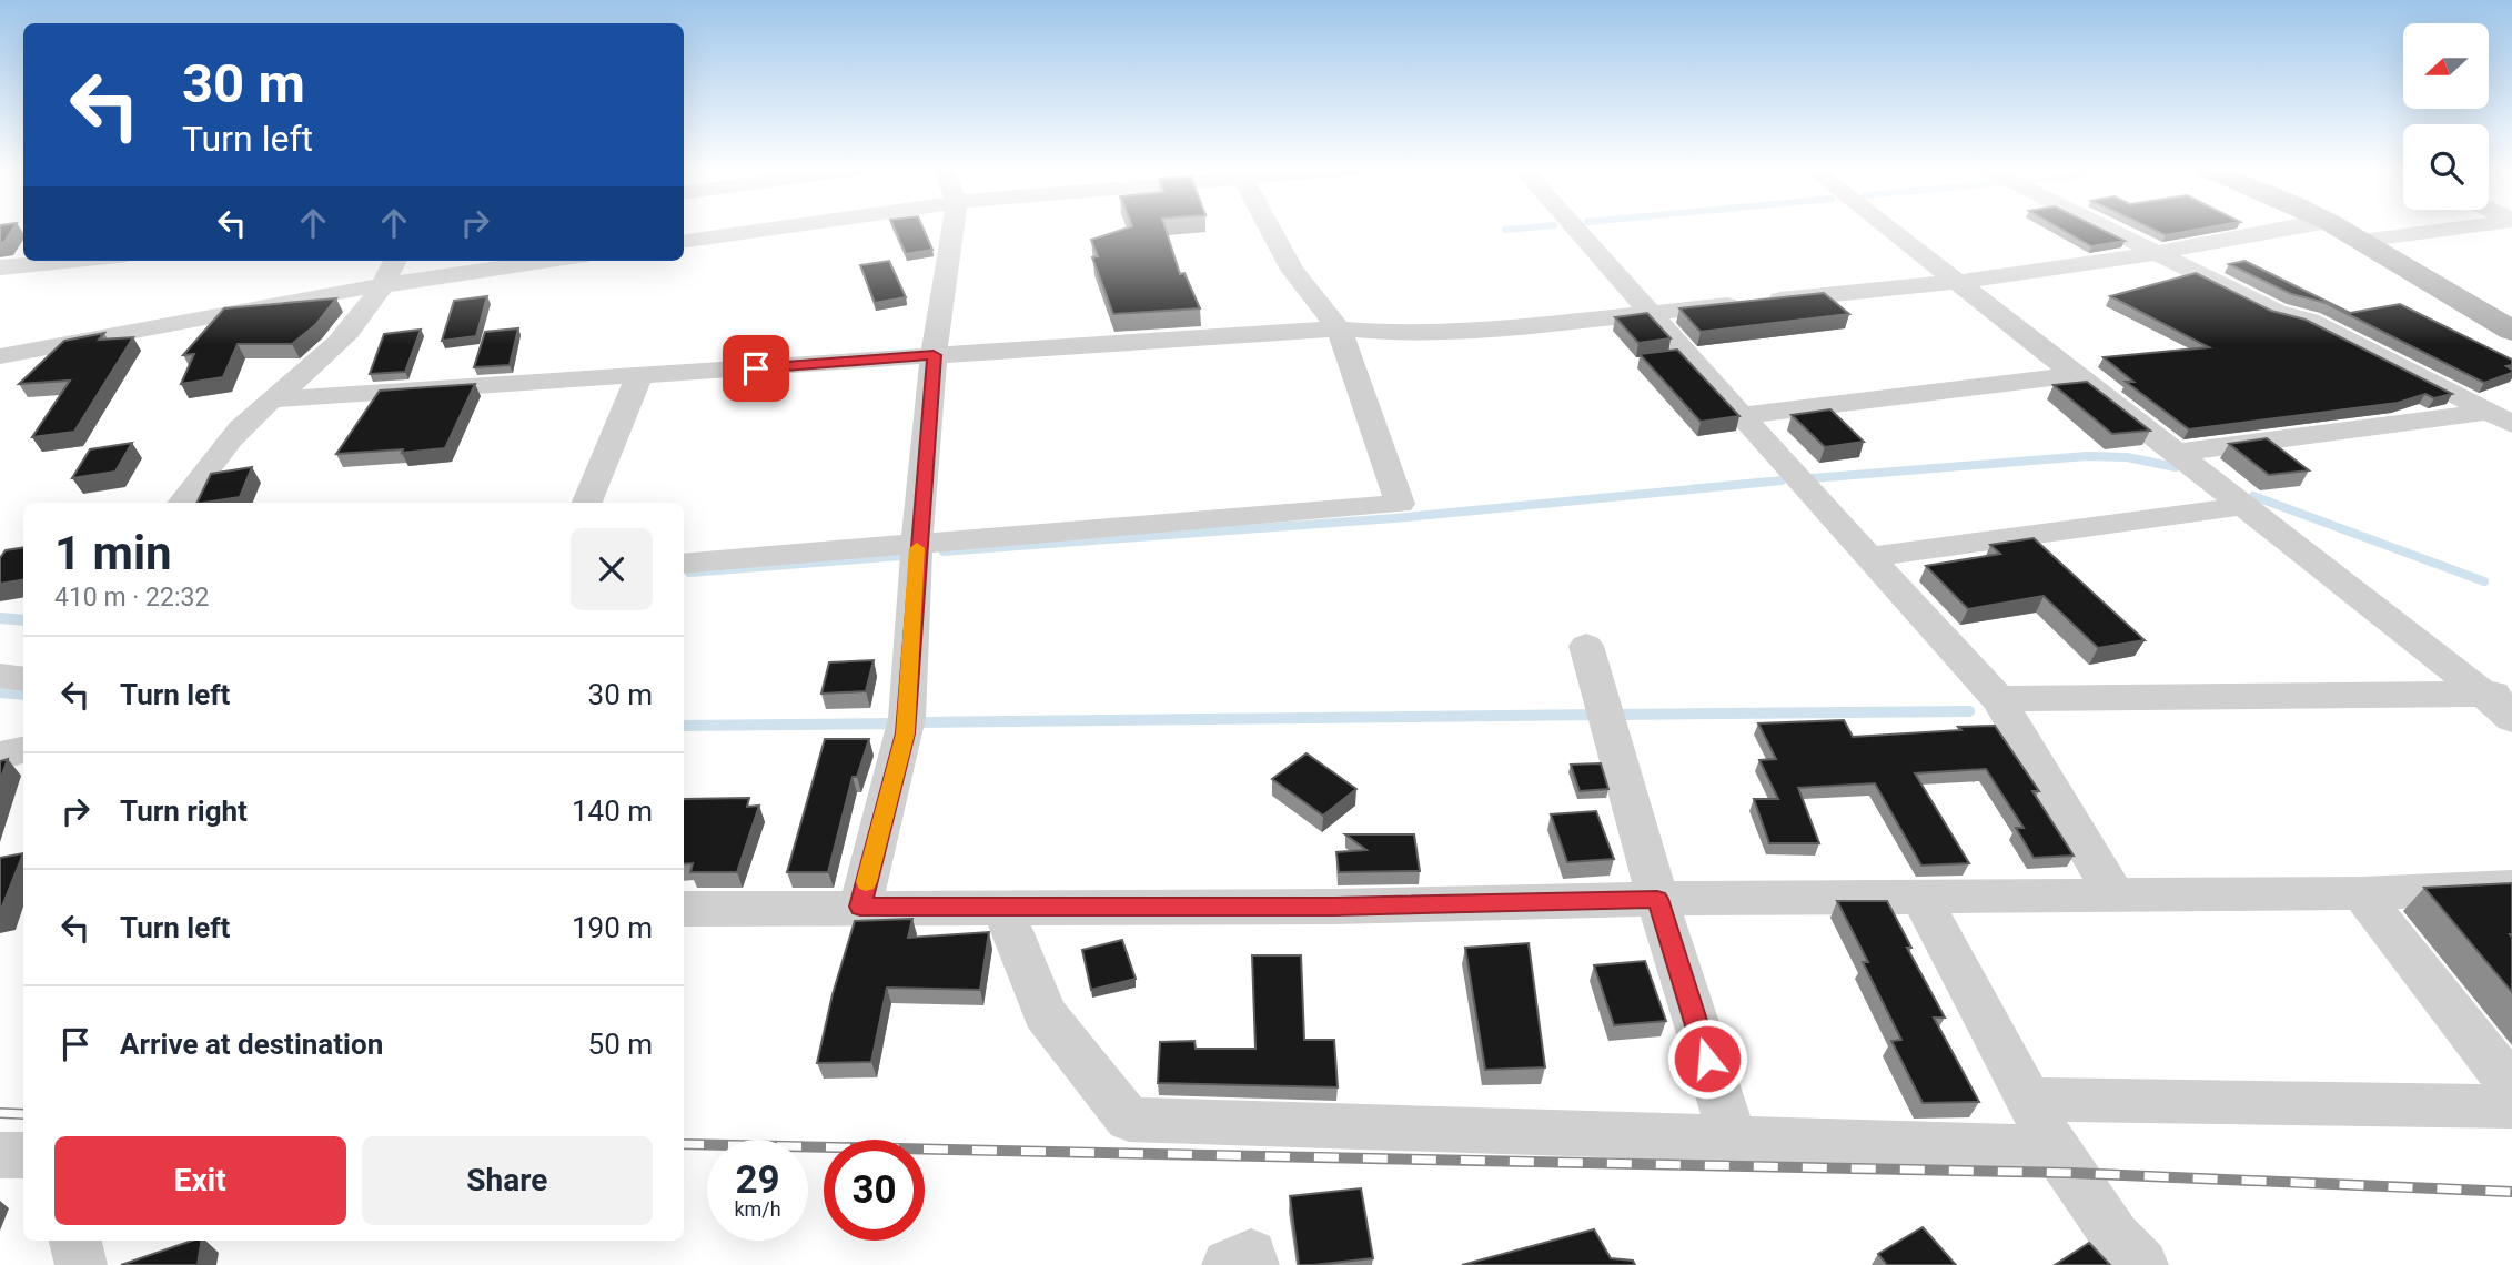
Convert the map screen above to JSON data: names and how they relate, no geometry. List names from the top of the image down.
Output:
{
  "north": "left",
  "page": {
    "turn": ["30 m", "Turn left"],
    "heading": ["1 min", "410 m · 22:32"],
    "list": [
      {
        "name": "Turn left",
        "value": "30 m"
      },
      {
        "name": "Turn right",
        "value": "140 m"
      },
      {
        "name": "Turn left",
        "value": "190 m"
      },
      {
        "name": "Arrive at destination",
        "value": "50 m"
      }
    ],
    "buttons": ["Exit", "Share"],
    "speed": "29 km/h",
    "limit": "30"
  }
}
